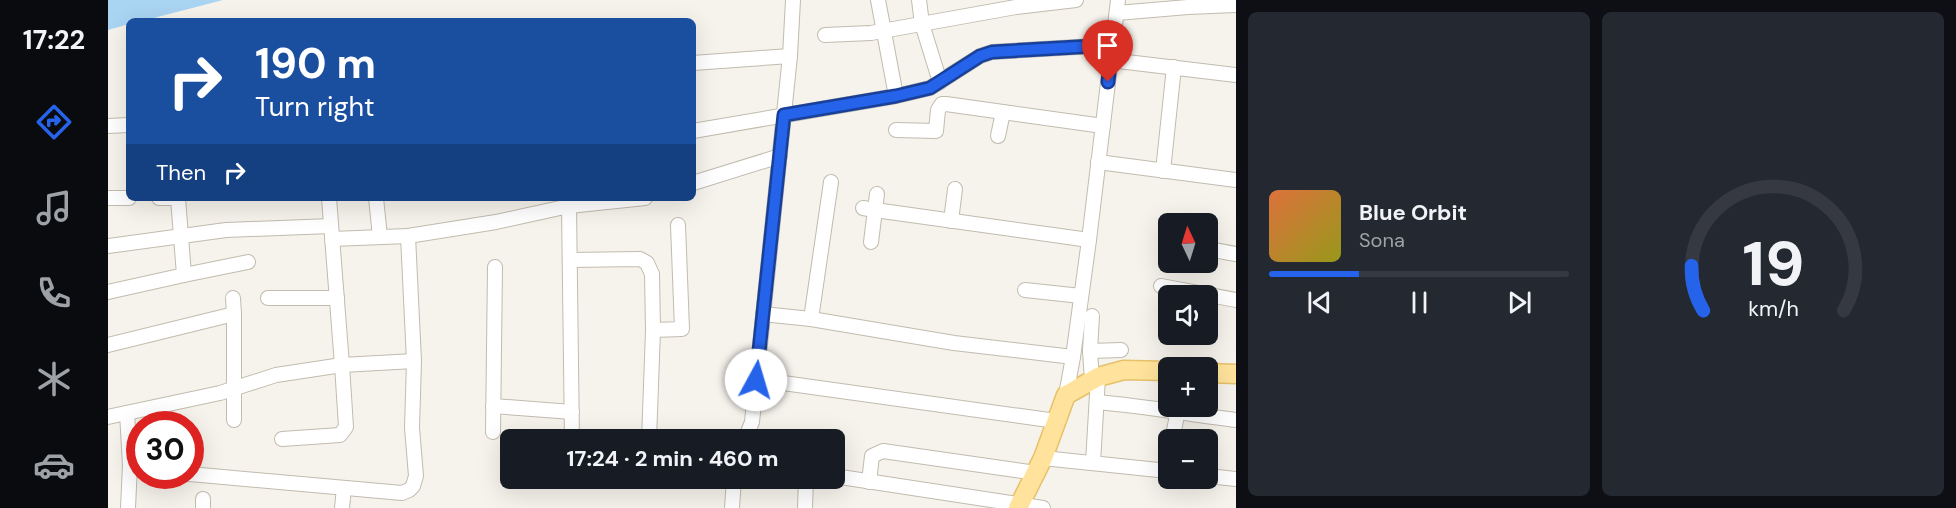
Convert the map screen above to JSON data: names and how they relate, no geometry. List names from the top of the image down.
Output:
{
  "north": "top",
  "page": {
    "tabs": "17:22",
    "turn": ["190 m", "Turn right"],
    "then": "Then",
    "song": ["Blue Orbit", "Sona"],
    "map_buttons": ["+", "−"],
    "limit": "30",
    "trip": "17:24 · 2 min · 460 m",
    "gauge": ["19", "km/h"]
  }
}
